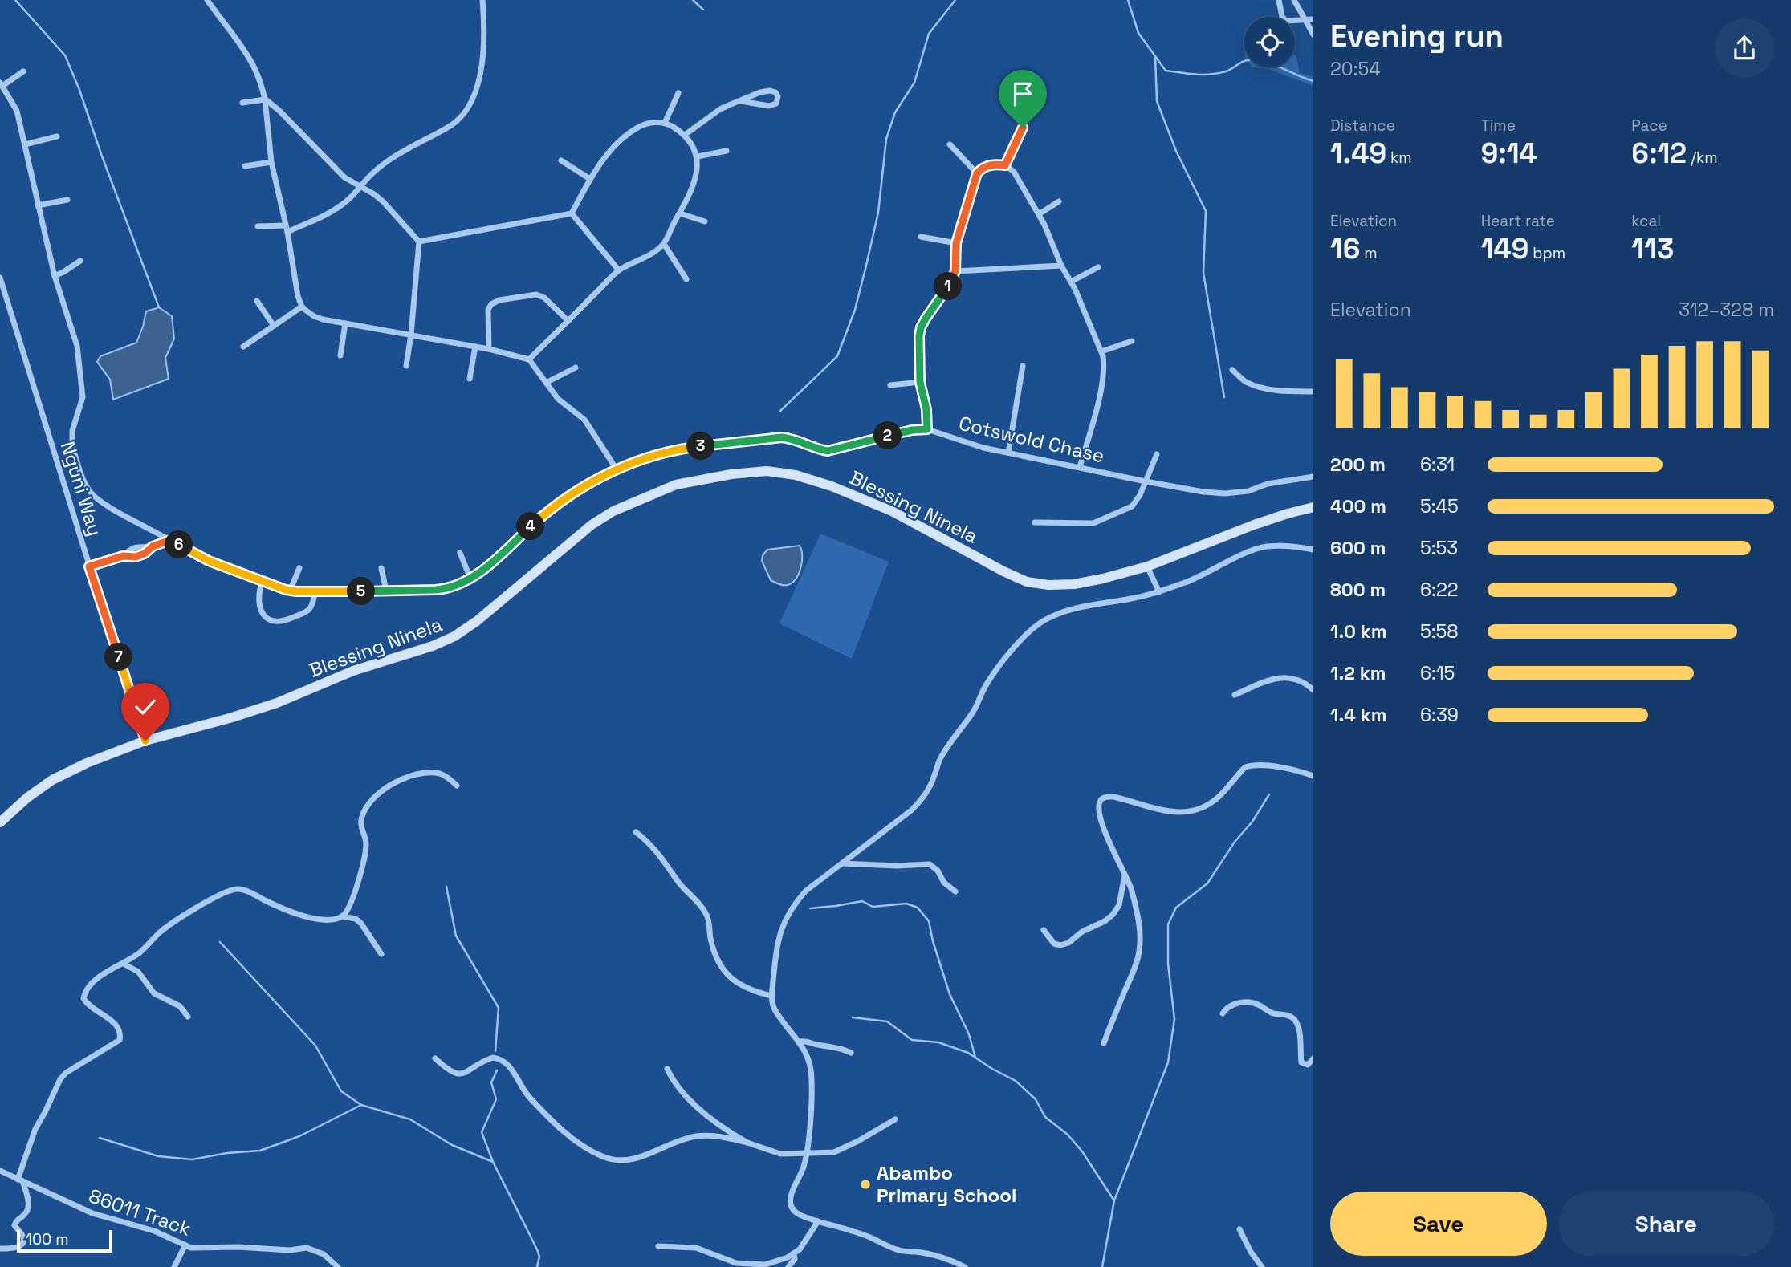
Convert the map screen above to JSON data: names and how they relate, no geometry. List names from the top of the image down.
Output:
{
  "streets": {
    "street": [
      "Cotswold Chase",
      "Nguni Way",
      "Blessing Ninela",
      "86011 Track"
    ]
  },
  "crossings": [
    ["Nguni Way", "Blessing Ninela"]
  ],
  "places": ["Abambo Primary School"],
  "scale_bar": "100 m",
  "page": {
    "heading": ["Evening run", "20:54"],
    "stats": [
      ["Distance", "1.49 km"],
      ["Time", "9:14"],
      ["Pace", "6:12 /km"],
      ["Elevation", "16 m"],
      ["Heart rate", "149 bpm"],
      ["kcal", "113"]
    ],
    "pins": [
      "1",
      "2",
      "3",
      "4",
      "6",
      "5",
      "7"
    ],
    "chart": ["Elevation", "312–328 m"],
    "list": [
      {
        "name": "200 m",
        "note": "6:31"
      },
      {
        "name": "400 m",
        "note": "5:45"
      },
      {
        "name": "600 m",
        "note": "5:53"
      },
      {
        "name": "800 m",
        "note": "6:22"
      },
      {
        "name": "1.0 km",
        "note": "5:58"
      },
      {
        "name": "1.2 km",
        "note": "6:15"
      },
      {
        "name": "1.4 km",
        "note": "6:39"
      }
    ],
    "buttons": ["Save", "Share"],
    "scale": "100 m"
  }
}
